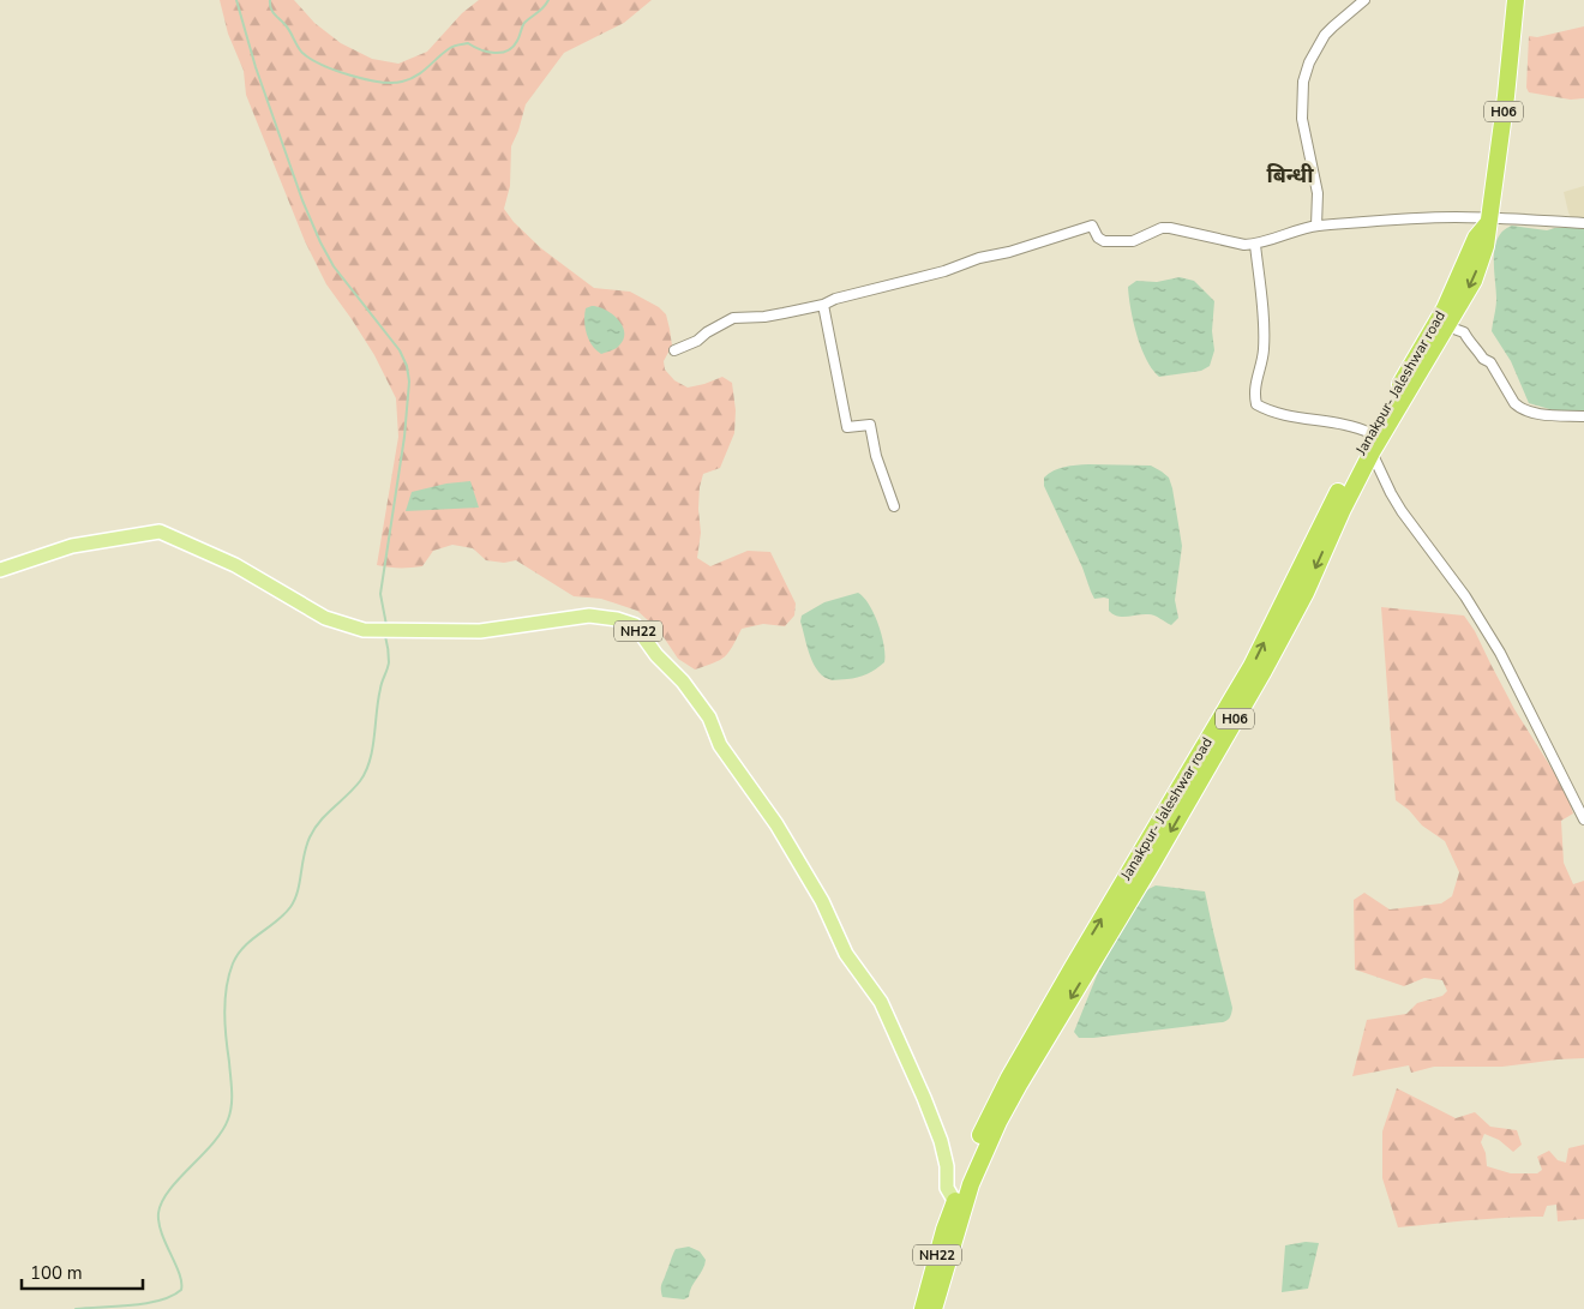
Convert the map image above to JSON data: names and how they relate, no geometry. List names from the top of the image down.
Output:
{
  "streets": {
    "highway": ["H06", "Janakpur- Jaleshwar road", "NH22"]
  },
  "crossings": [
    ["Janakpur- Jaleshwar road", "NH22"]
  ],
  "districts": ["बिन्धी"],
  "scale_bar": "100 m"
}
